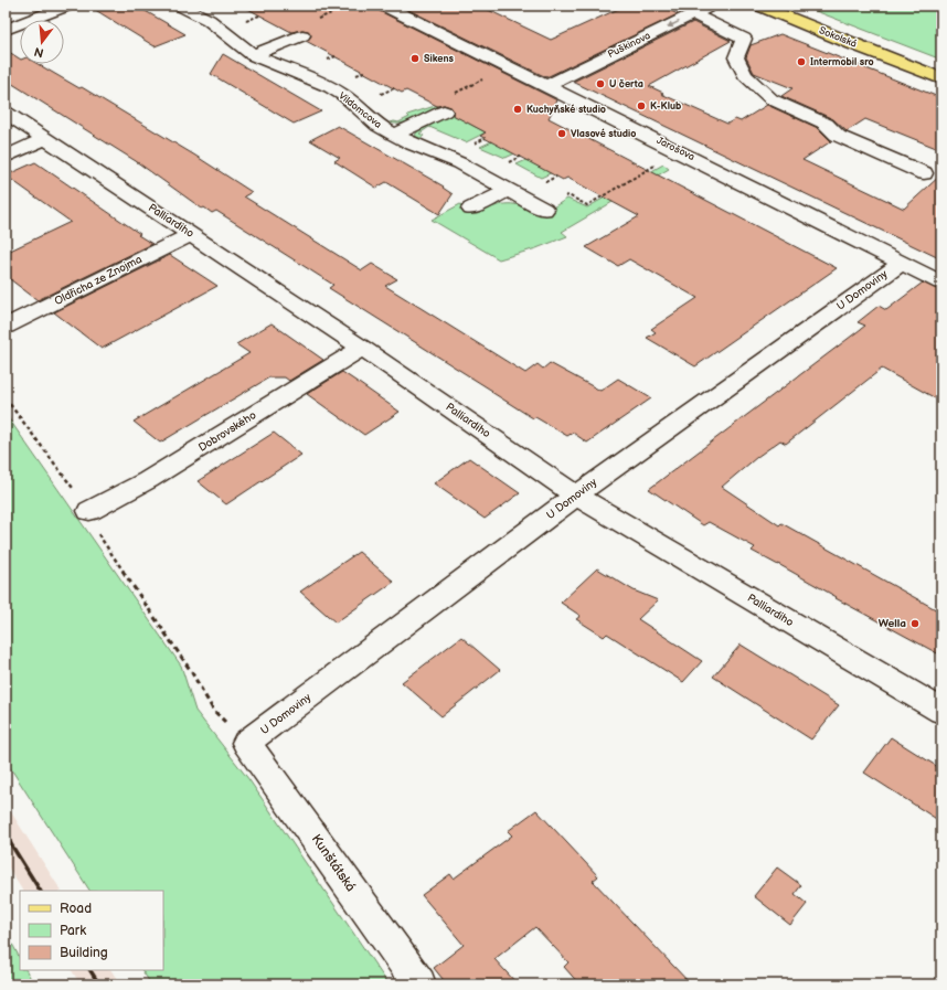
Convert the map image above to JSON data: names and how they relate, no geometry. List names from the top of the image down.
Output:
{
  "streets": {
    "main road": ["Sokolská"],
    "street": [
      "Puškinova",
      "Vildomcova",
      "Jarošova",
      "Palliardiho",
      "Oldřicha ze Znojma",
      "U Domoviny",
      "Dobrovského",
      "Kunštátská"
    ]
  },
  "crossings": [
    ["Puškinova", "Jarošova"],
    ["Jarošova", "U Domoviny"],
    ["Palliardiho", "Oldřicha ze Znojma"],
    ["Palliardiho", "U Domoviny"],
    ["Palliardiho", "Dobrovského"],
    ["U Domoviny", "Kunštátská"]
  ],
  "one_way": ["Puškinova"],
  "places": [
    "Sikens",
    "Intermobil sro",
    "U čerta",
    "K-Klub",
    "Kuchyňské studio",
    "Vlasové studio",
    "Wella"
  ],
  "legend": ["Road", "Park", "Building"],
  "north": "bottom"
}
